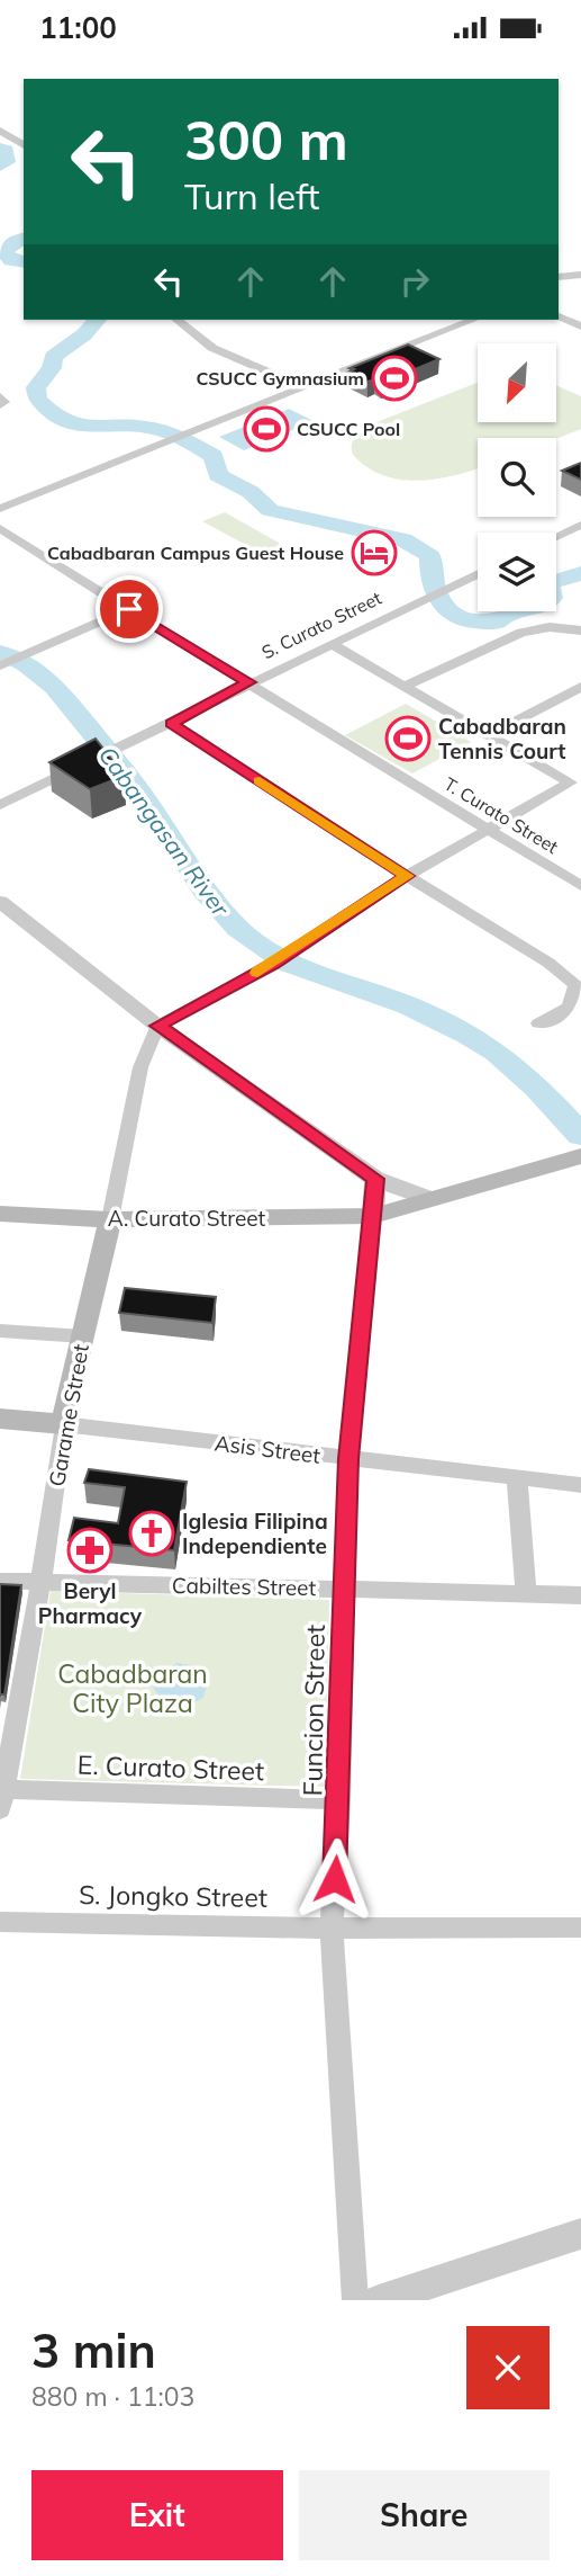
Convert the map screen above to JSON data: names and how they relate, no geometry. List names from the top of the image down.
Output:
{
  "streets": {
    "main road": ["A. Curato Street", "Garame Street", "Asis Street"],
    "street": [
      "S. Curato Street",
      "T. Curato Street",
      "Cabiltes Street",
      "Funcion Street",
      "E. Curato Street",
      "S. Jongko Street"
    ]
  },
  "crossings": [
    ["S. Curato Street", "T. Curato Street"],
    ["A. Curato Street", "Garame Street"],
    ["A. Curato Street", "Funcion Street"],
    ["Garame Street", "Asis Street"],
    ["Garame Street", "Cabiltes Street"],
    ["Garame Street", "E. Curato Street"],
    ["Asis Street", "Funcion Street"],
    ["Cabiltes Street", "Funcion Street"],
    ["Funcion Street", "E. Curato Street"],
    ["Funcion Street", "S. Jongko Street"]
  ],
  "water": ["Cabangasan River"],
  "parks": ["Cabadbaran City Plaza"],
  "places": {
    "sports": ["CSUCC Gymnasium", "CSUCC Pool", "Cabadbaran Tennis Court"],
    "hotel": ["Cabadbaran Campus Guest House"],
    "church": ["Iglesia Filipina Independiente"],
    "pharmacy": ["Beryl Pharmacy"]
  },
  "north": "bottom left",
  "page": {
    "status": "11:00",
    "turn": ["300 m", "Turn left"],
    "heading": ["3 min", "880 m · 11:03"],
    "buttons": ["Exit", "Share"]
  }
}
